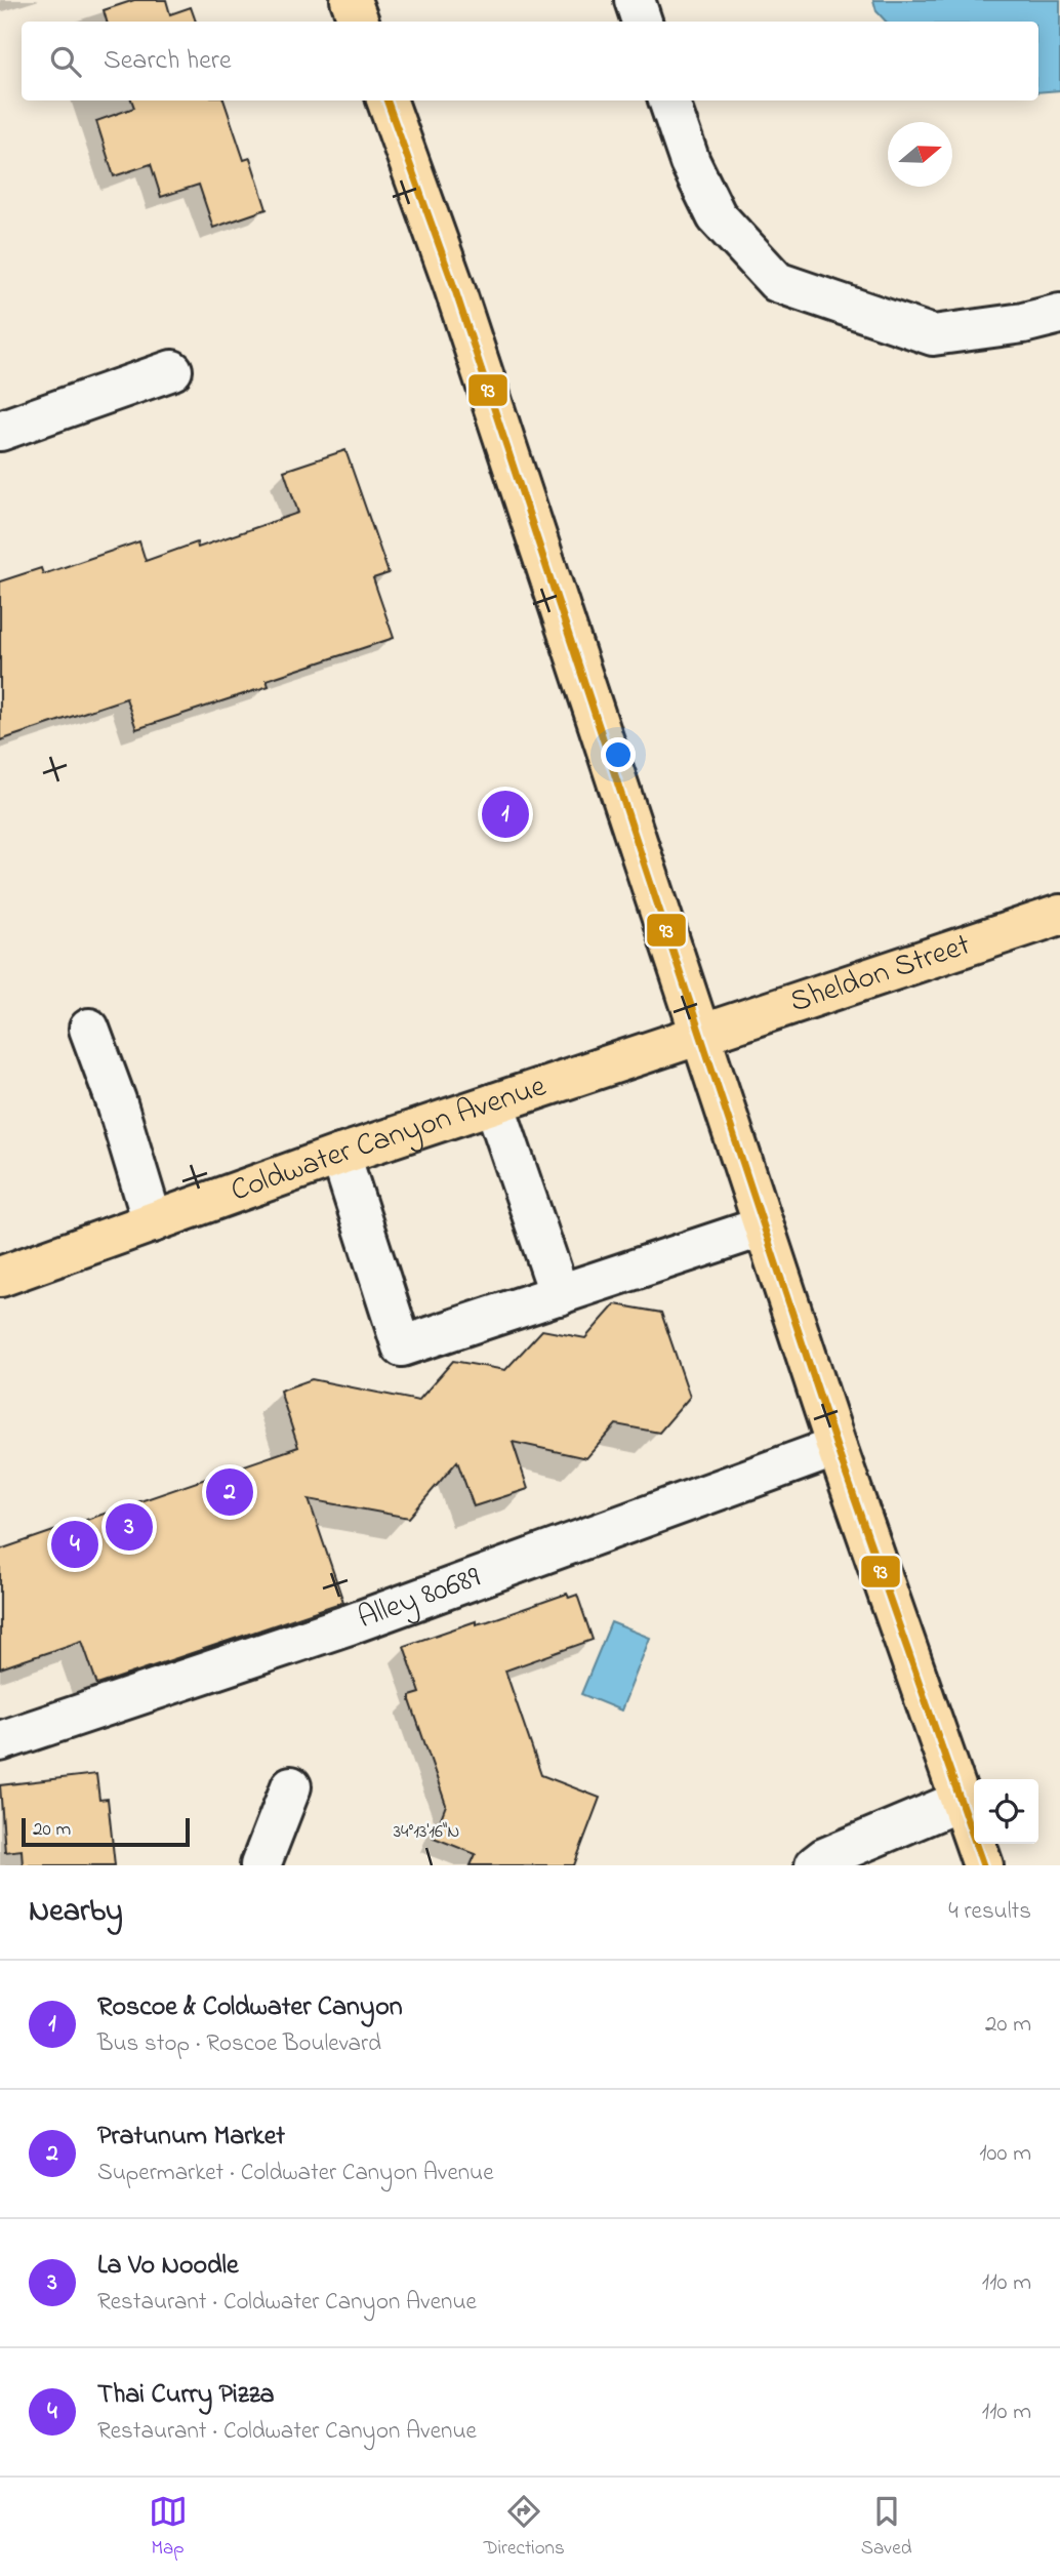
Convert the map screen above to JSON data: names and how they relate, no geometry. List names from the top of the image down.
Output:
{
  "streets": {
    "main road": ["Sheldon Street", "Coldwater Canyon Avenue"],
    "street": ["Alley 80689"]
  },
  "crossings": [
    ["Sheldon Street", "Coldwater Canyon Avenue"]
  ],
  "lines": ["transit line 93"],
  "scale_bar": "20 m",
  "north": "right",
  "page": {
    "search": "Search here",
    "pins": [
      "1",
      "2",
      "3",
      "4"
    ],
    "scale": "20 m",
    "heading": ["Nearby", "4 results"],
    "list": [
      {
        "mark": "1",
        "name": "Roscoe & Coldwater Canyon",
        "note": "Bus stop · Roscoe Boulevard",
        "value": "20 m"
      },
      {
        "mark": "2",
        "name": "Pratunum Market",
        "note": "Supermarket · Coldwater Canyon Avenue",
        "value": "100 m"
      },
      {
        "mark": "3",
        "name": "La Vo Noodle",
        "note": "Restaurant · Coldwater Canyon Avenue",
        "value": "110 m"
      },
      {
        "mark": "4",
        "name": "Thai Curry Pizza",
        "note": "Restaurant · Coldwater Canyon Avenue",
        "value": "110 m"
      }
    ],
    "nav": ["Map", "Directions", "Saved"]
  },
  "coordinates": ["34°13'16\"N"]
}
